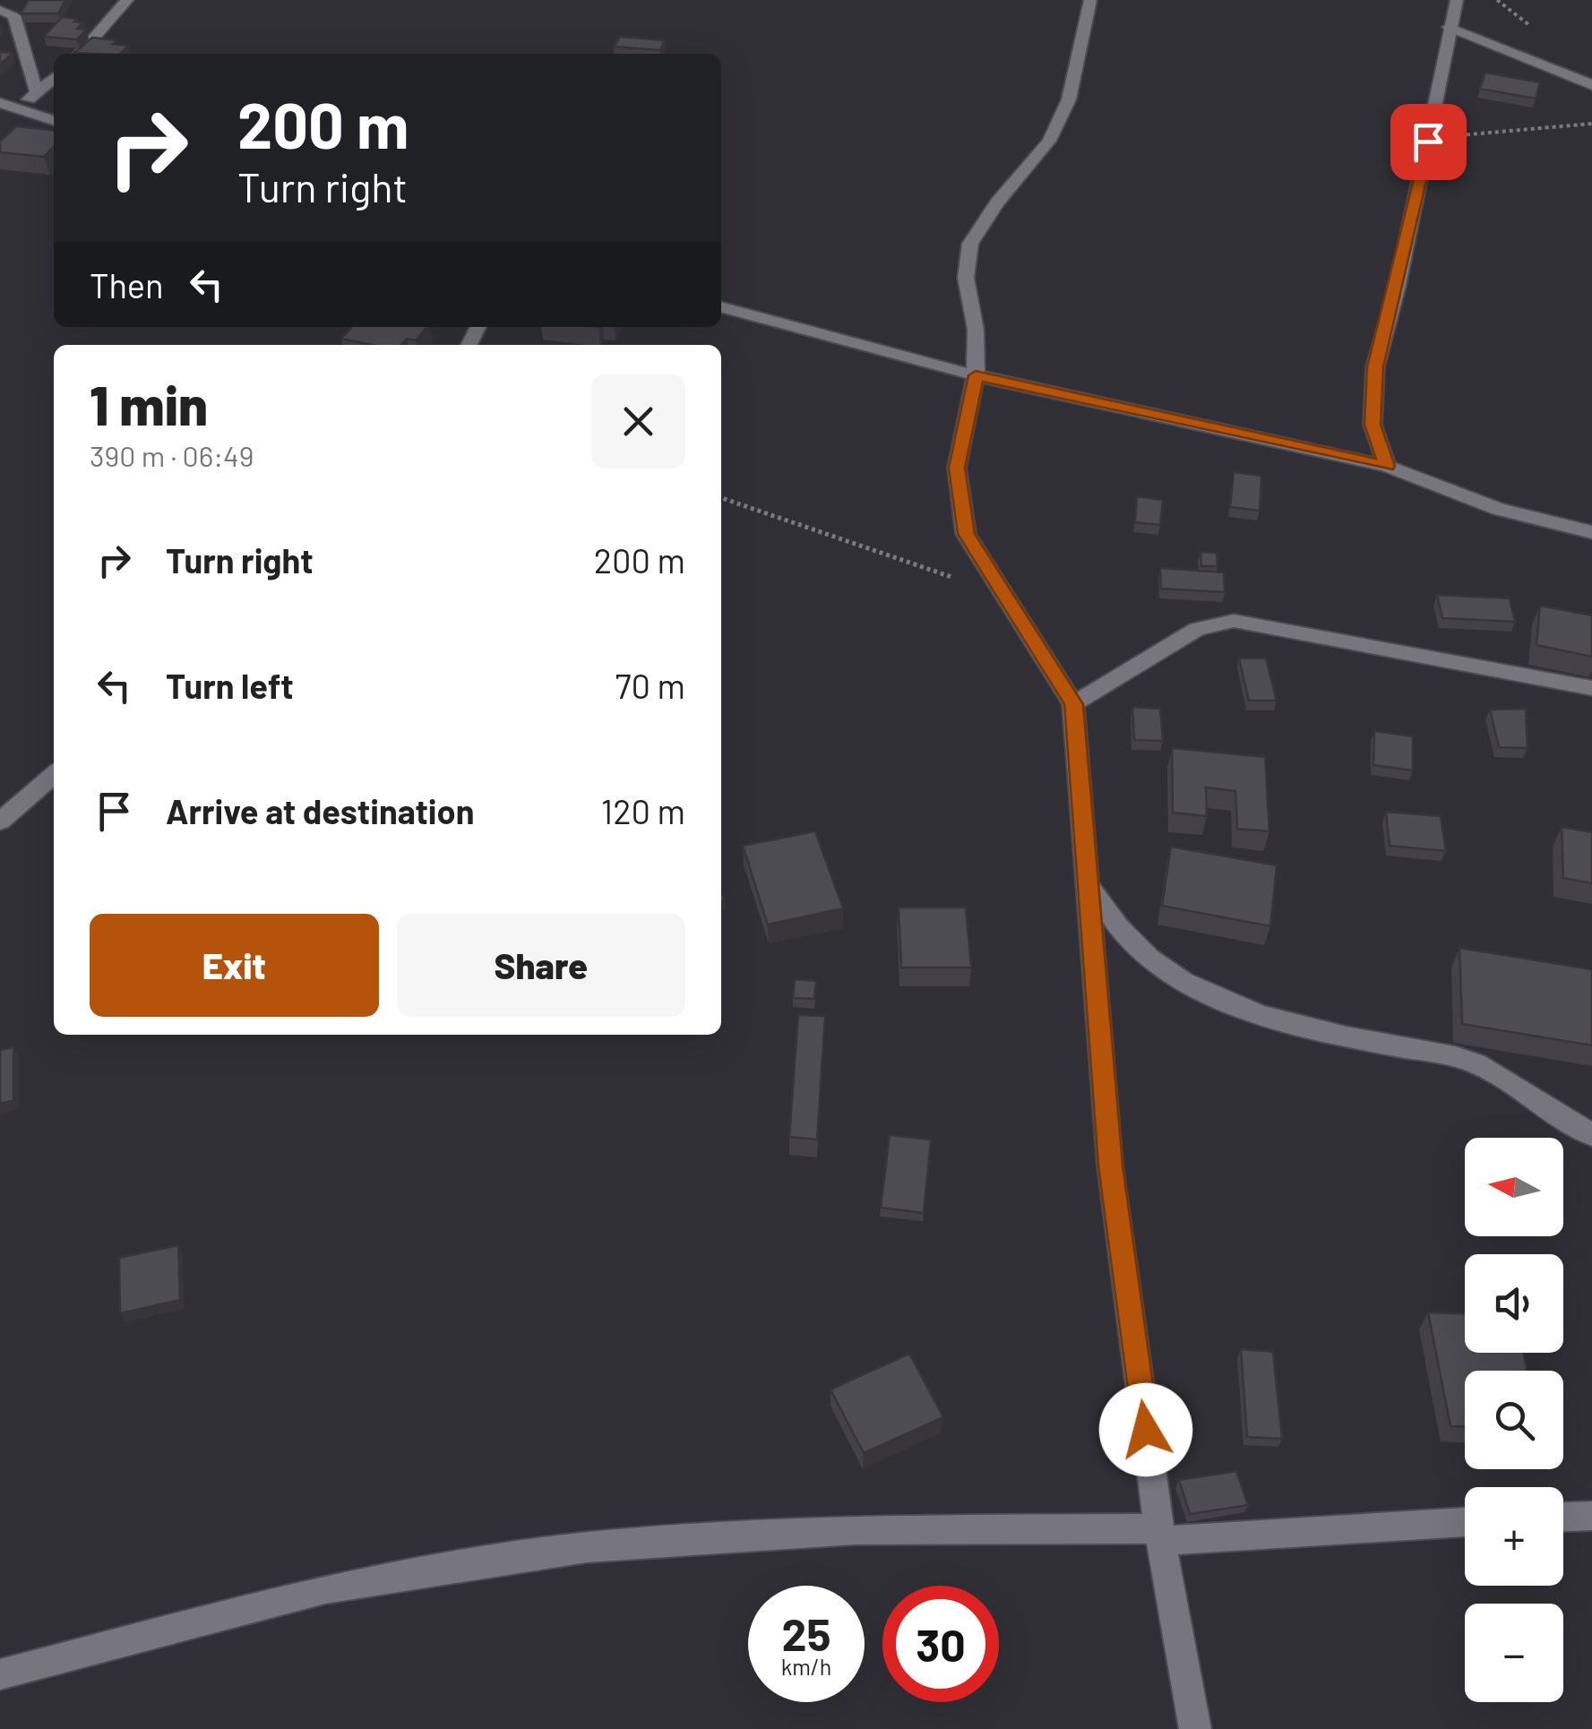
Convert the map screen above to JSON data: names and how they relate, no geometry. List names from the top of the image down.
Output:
{
  "north": "left",
  "page": {
    "turn": ["200 m", "Turn right"],
    "then": "Then",
    "heading": ["1 min", "390 m · 06:49"],
    "list": [
      {
        "name": "Turn right",
        "value": "200 m"
      },
      {
        "name": "Turn left",
        "value": "70 m"
      },
      {
        "name": "Arrive at destination",
        "value": "120 m"
      }
    ],
    "buttons": ["Exit", "Share"],
    "map_buttons": ["+", "−"],
    "speed": "25 km/h",
    "limit": "30"
  }
}
